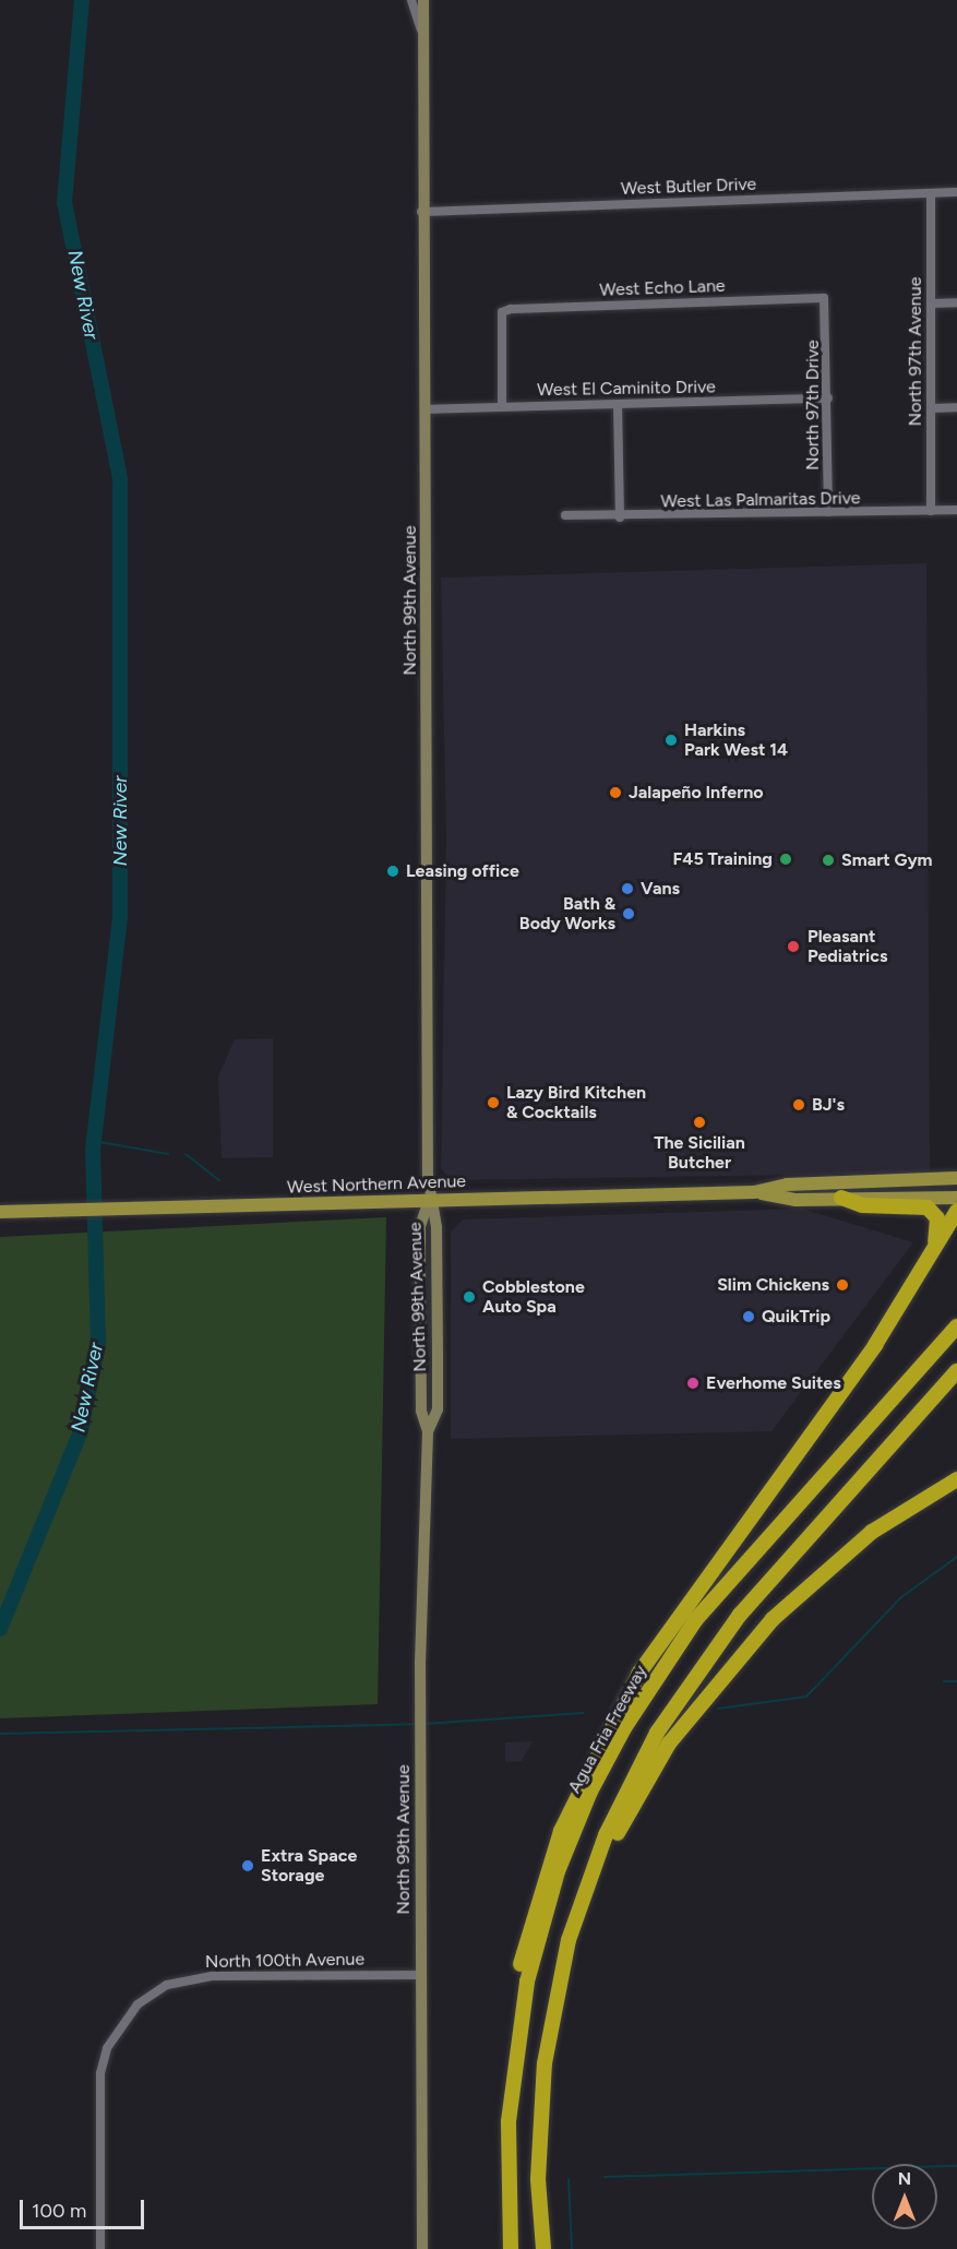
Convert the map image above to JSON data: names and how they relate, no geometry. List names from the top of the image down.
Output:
{
  "streets": {
    "highway": ["Agua Fria Freeway"],
    "main road": ["North 99th Avenue", "West Northern Avenue"],
    "street": [
      "West Butler Drive",
      "West Echo Lane",
      "North 97th Avenue",
      "West El Caminito Drive",
      "North 97th Drive",
      "West Las Palmaritas Drive",
      "North 100th Avenue"
    ]
  },
  "crossings": [
    ["West Butler Drive", "North 97th Avenue"],
    ["West Butler Drive", "North 99th Avenue"],
    ["West Echo Lane", "West El Caminito Drive"],
    ["West Echo Lane", "North 97th Drive"],
    ["North 97th Avenue", "West Las Palmaritas Drive"],
    ["West El Caminito Drive", "North 97th Drive"],
    ["West El Caminito Drive", "North 99th Avenue"],
    ["North 97th Drive", "West Las Palmaritas Drive"],
    ["North 99th Avenue", "West Northern Avenue"],
    ["North 99th Avenue", "North 100th Avenue"]
  ],
  "water": ["New River"],
  "places": [
    "Harkins Park West 14",
    "Jalapeño Inferno",
    "F45 Training",
    "Smart Gym",
    "Leasing office",
    "Vans",
    "Bath & Body Works",
    "Pleasant Pediatrics",
    "Lazy Bird Kitchen & Cocktails",
    "BJ's",
    "The Sicilian Butcher",
    "Slim Chickens",
    "Cobblestone Auto Spa",
    "QuikTrip",
    "Everhome Suites",
    "Extra Space Storage"
  ],
  "scale_bar": "100 m",
  "north": "top"
}
